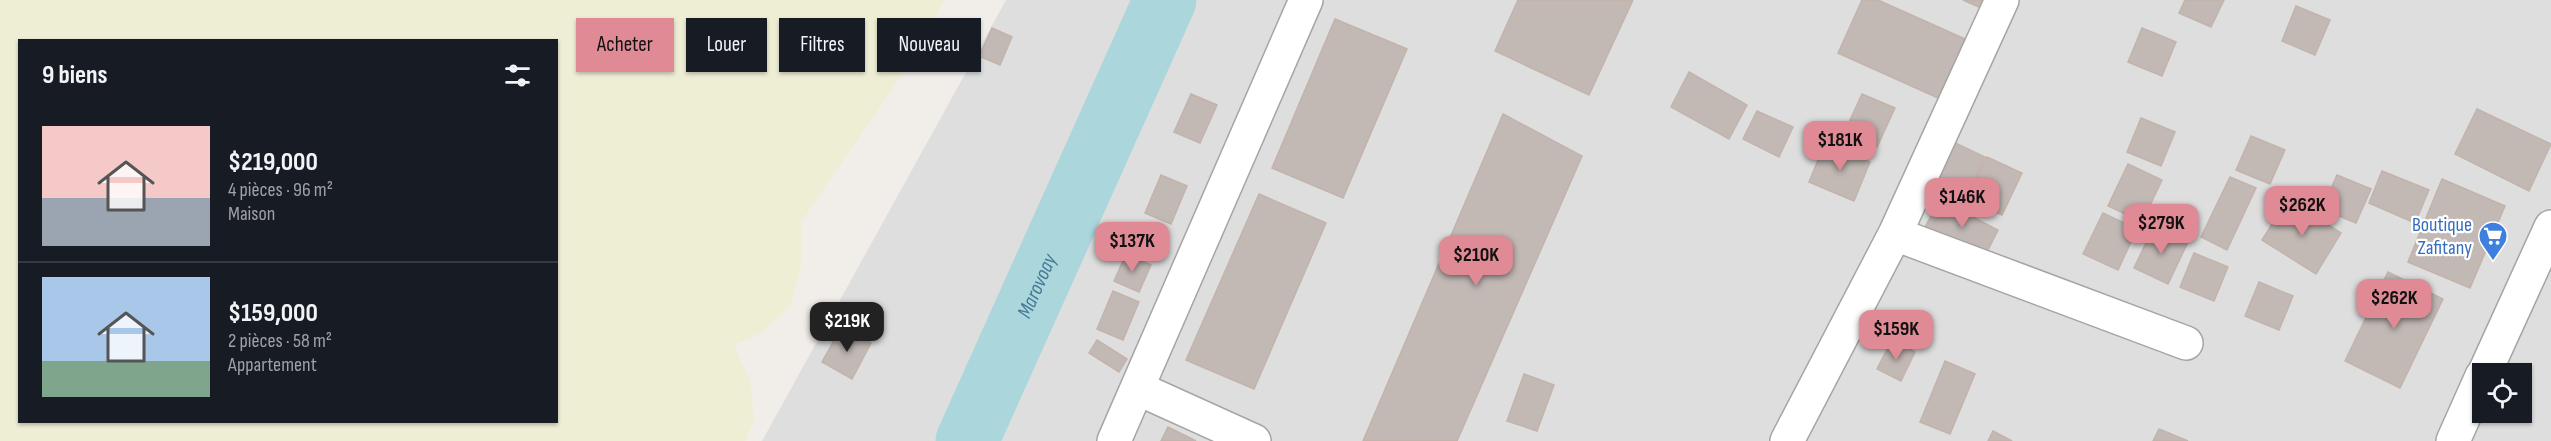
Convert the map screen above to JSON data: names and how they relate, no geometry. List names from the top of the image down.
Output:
{
  "water": ["Marovoay"],
  "places": {
    "supermarket": ["Boutique Zafitany"]
  },
  "page": {
    "chip": [
      "Acheter",
      "Louer",
      "Filtres",
      "Nouveau"
    ],
    "heading": "9 biens",
    "list": [
      {
        "name": "$219,000",
        "note": "4 pièces · 96 m² · Maison"
      },
      {
        "name": "$159,000",
        "note": "2 pièces · 58 m² · Appartement"
      }
    ],
    "price": [
      "$181K",
      "$146K",
      "$262K",
      "$279K",
      "$137K",
      "$210K",
      "$262K",
      "$219K",
      "$159K"
    ]
  }
}
